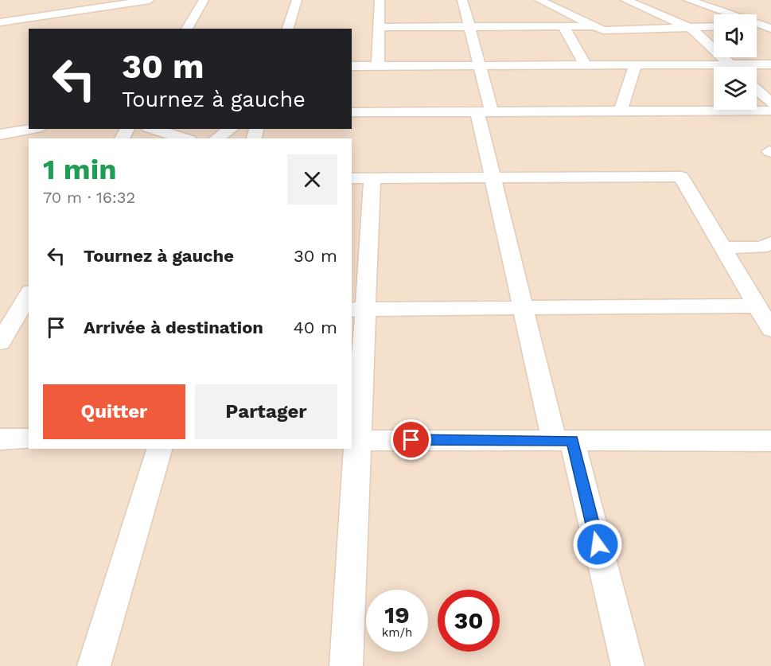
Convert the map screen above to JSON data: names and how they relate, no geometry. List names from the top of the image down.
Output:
{
  "page": {
    "turn": ["30 m", "Tournez à gauche"],
    "heading": ["1 min", "70 m · 16:32"],
    "list": [
      {
        "name": "Tournez à gauche",
        "value": "30 m"
      },
      {
        "name": "Arrivée à destination",
        "value": "40 m"
      }
    ],
    "buttons": ["Quitter", "Partager"],
    "speed": "19 km/h",
    "limit": "30"
  }
}
